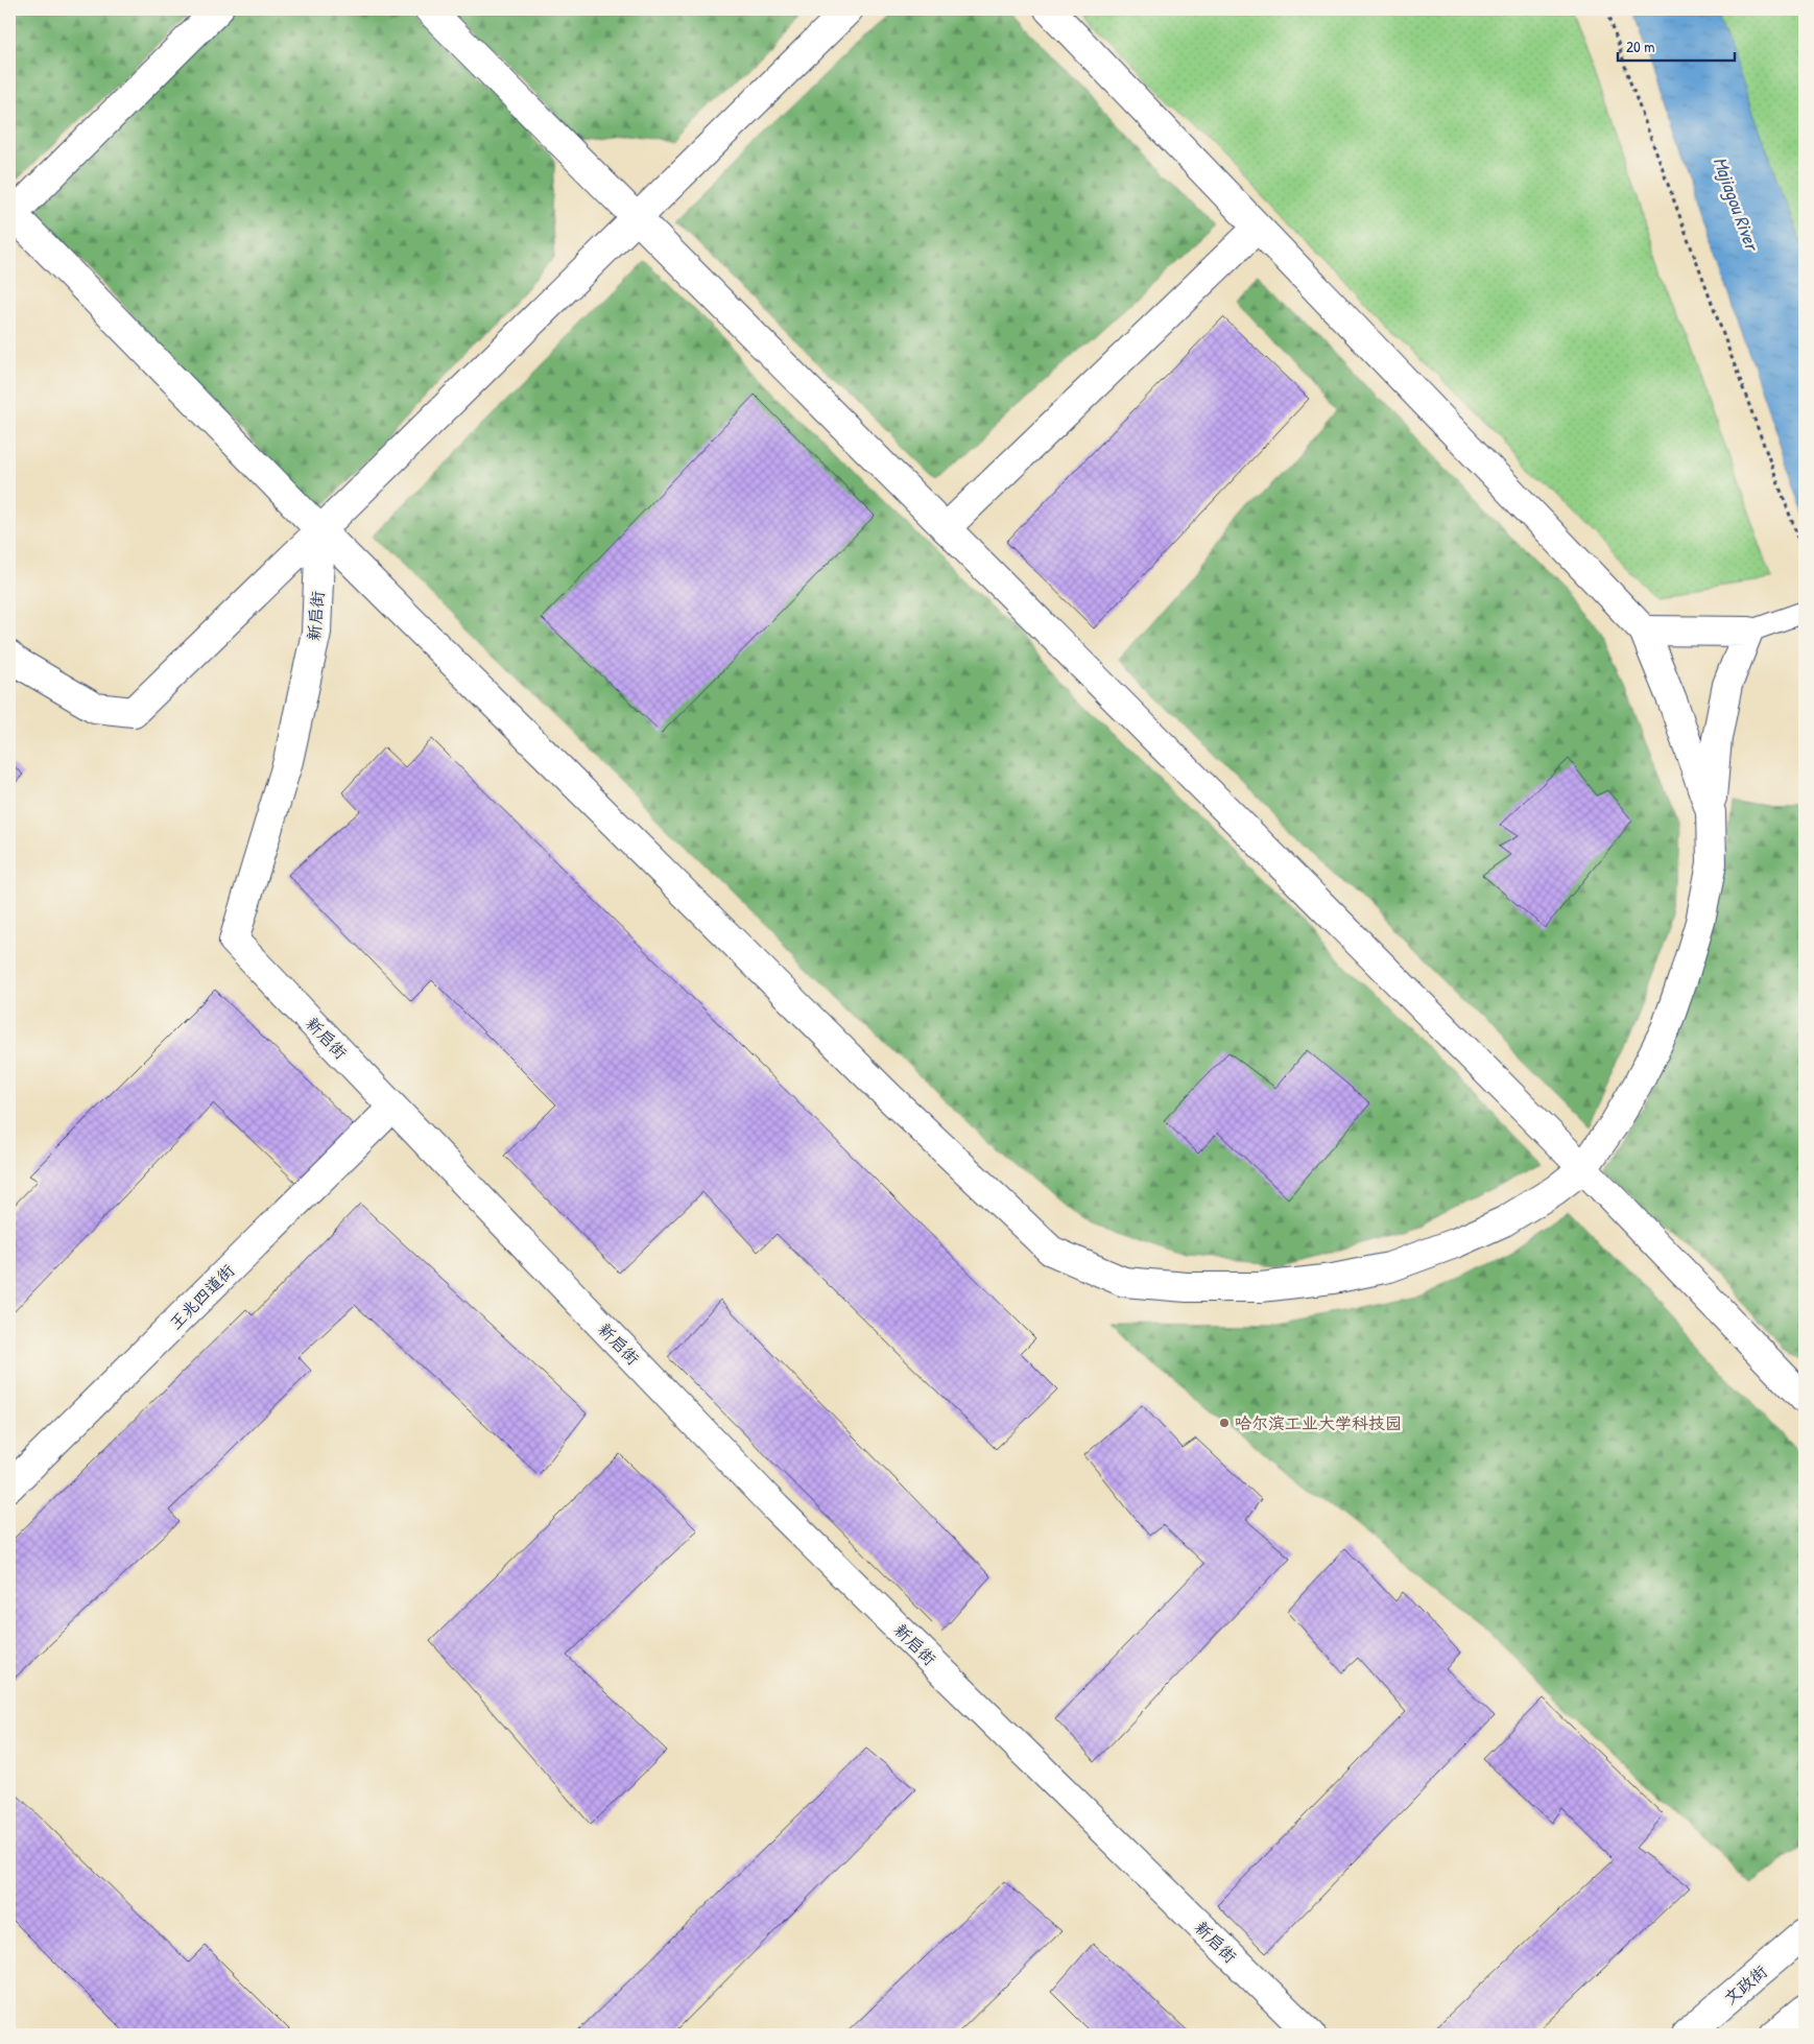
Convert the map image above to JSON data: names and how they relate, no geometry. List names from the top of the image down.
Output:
{
  "streets": {
    "street": ["新启街", "王兆四道街", "文政街"]
  },
  "crossings": [
    ["新启街", "王兆四道街"]
  ],
  "water": ["Majiagou River"],
  "places": ["哈尔滨工业大学科技园"],
  "scale_bar": "20 m"
}
